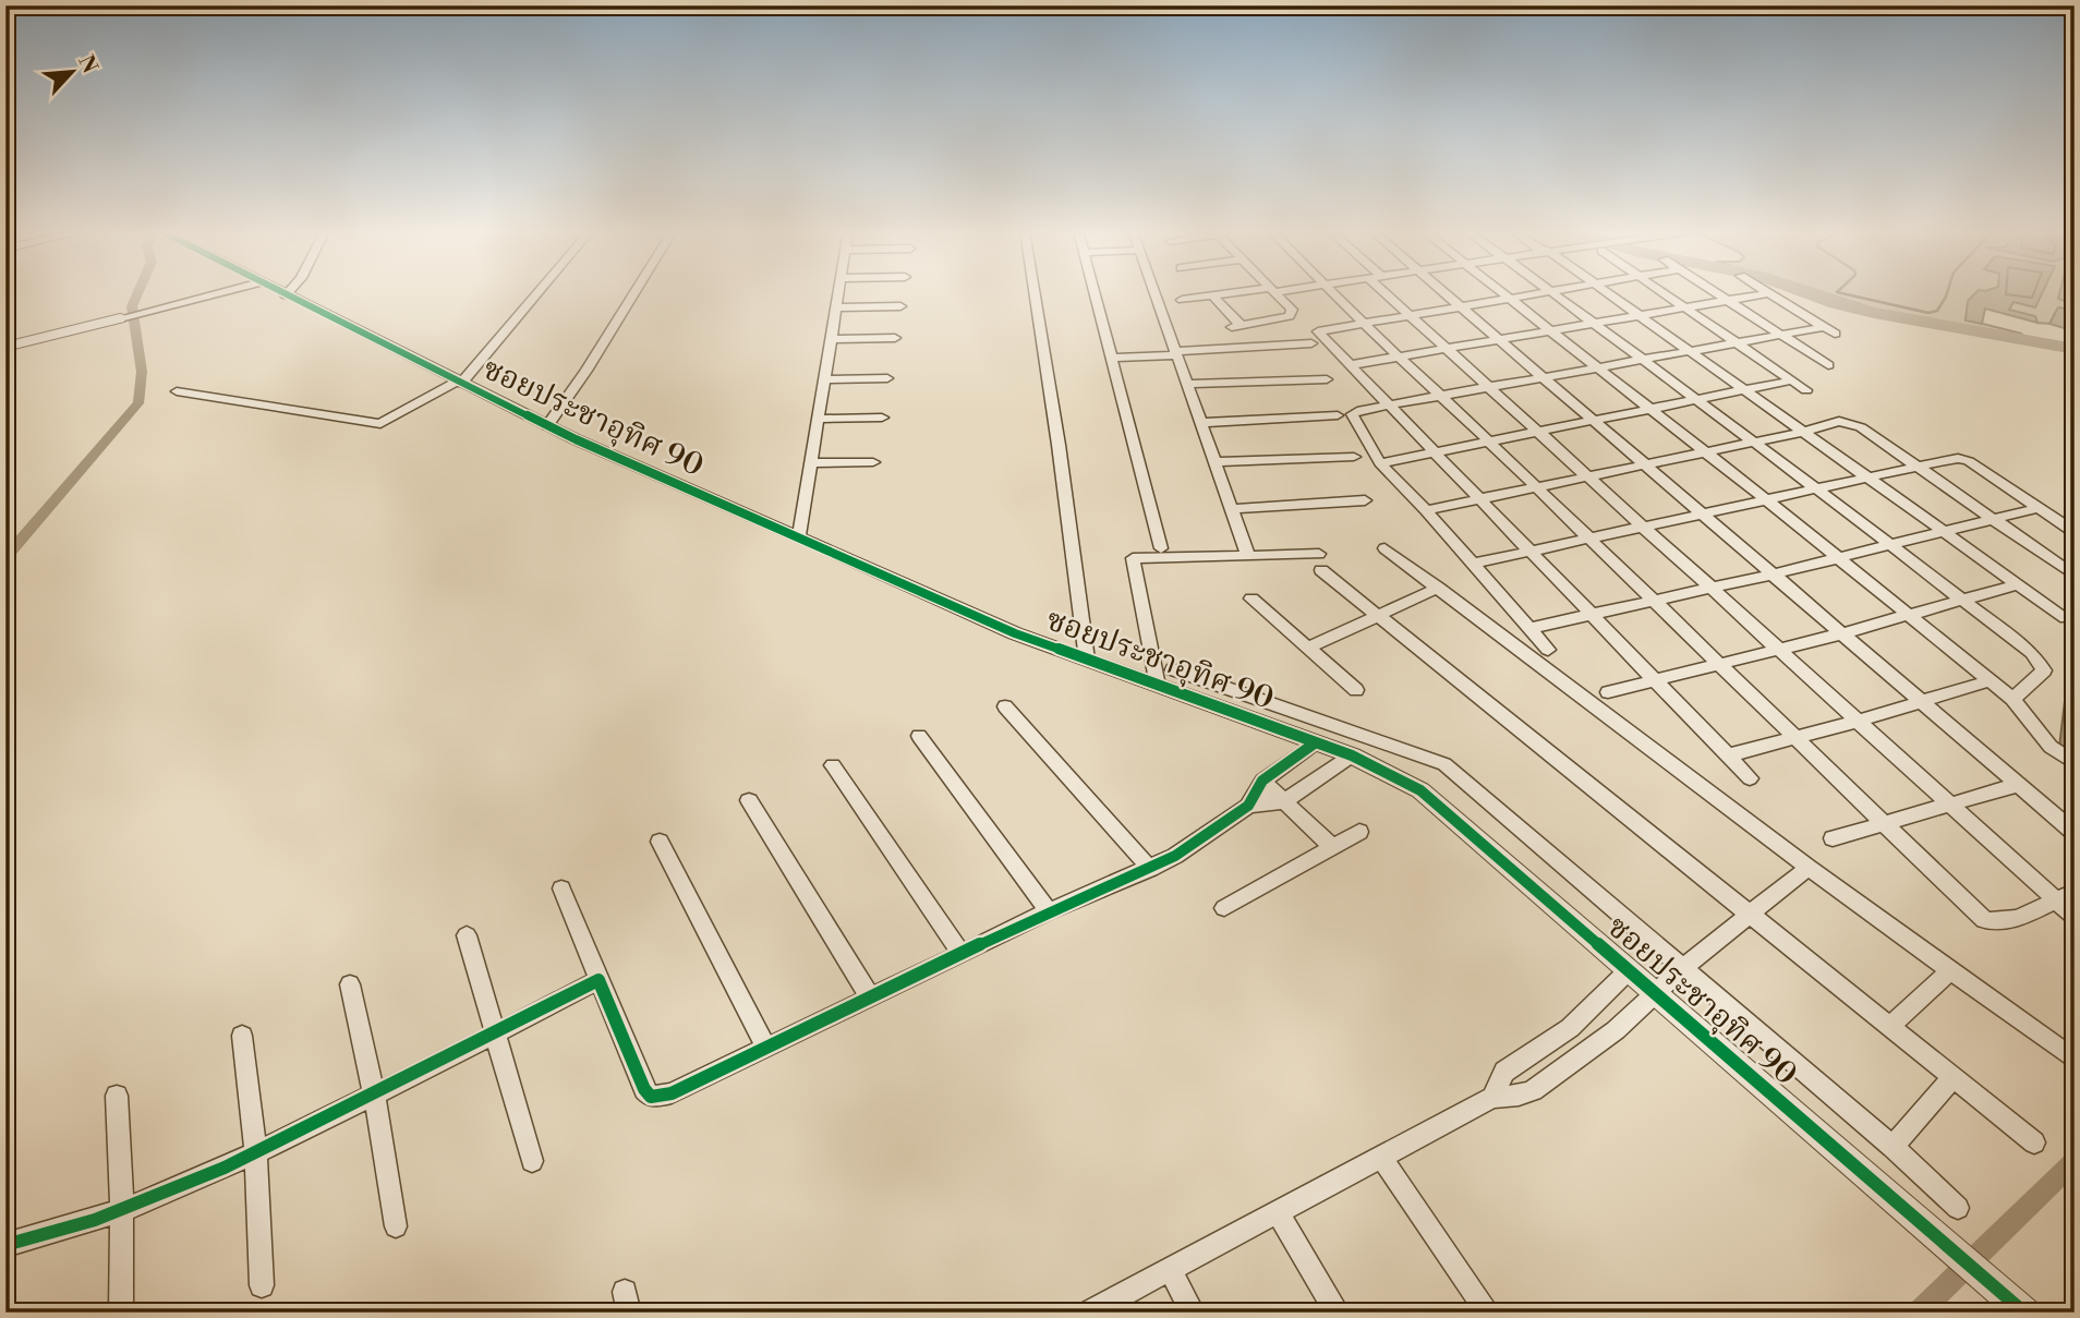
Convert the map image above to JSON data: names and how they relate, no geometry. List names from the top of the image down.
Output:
{
  "streets": {
    "street": ["ซอยประชาอุทิศ 90"]
  },
  "north": "top right"
}
